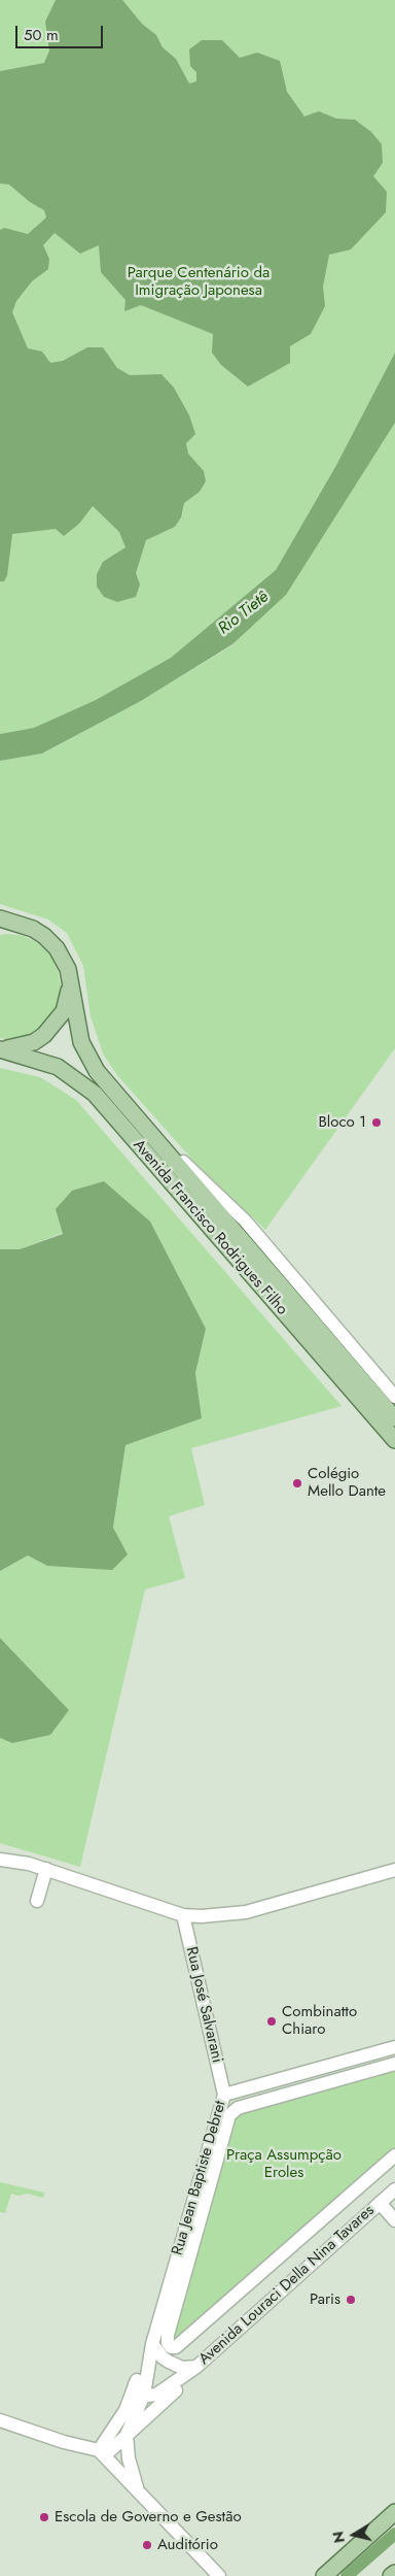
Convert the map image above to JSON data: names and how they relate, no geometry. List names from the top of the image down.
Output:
{
  "streets": {
    "main road": ["Avenida Francisco Rodrigues Filho"],
    "street": ["Rua José Salvarani", "Rua Jean Baptiste Debret", "Avenida Louraci Della Nina Tavares"]
  },
  "crossings": [
    ["Rua José Salvarani", "Rua Jean Baptiste Debret"],
    ["Rua Jean Baptiste Debret", "Avenida Louraci Della Nina Tavares"]
  ],
  "water": ["Rio Tietê"],
  "parks": ["Parque Centenário da Imigração Japonesa", "Praça Assumpção Eroles"],
  "places": [
    "Bloco 1",
    "Colégio Mello Dante",
    "Combinatto Chiaro",
    "Paris",
    "Escola de Governo e Gestão",
    "Auditório"
  ],
  "scale_bar": "50 m",
  "north": "left"
}
